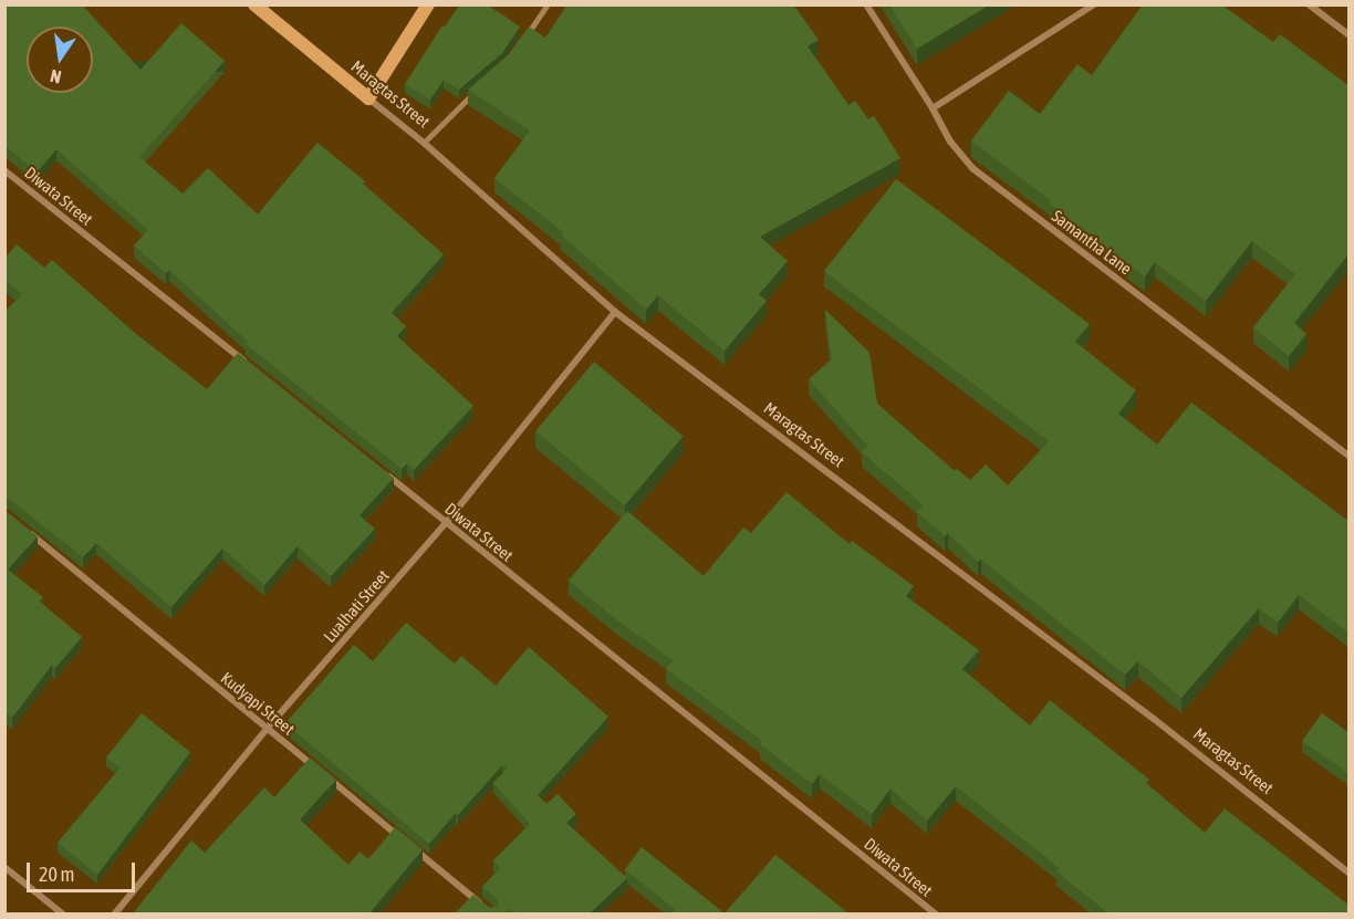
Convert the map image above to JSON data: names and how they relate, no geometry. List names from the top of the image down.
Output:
{
  "streets": {
    "street": [
      "Maragtas Street",
      "Diwata Street",
      "Samantha Lane",
      "Lualhati Street",
      "Kudyapi Street"
    ]
  },
  "crossings": [
    ["Maragtas Street", "Lualhati Street"],
    ["Diwata Street", "Lualhati Street"],
    ["Lualhati Street", "Kudyapi Street"]
  ],
  "scale_bar": "20 m",
  "north": "bottom"
}
